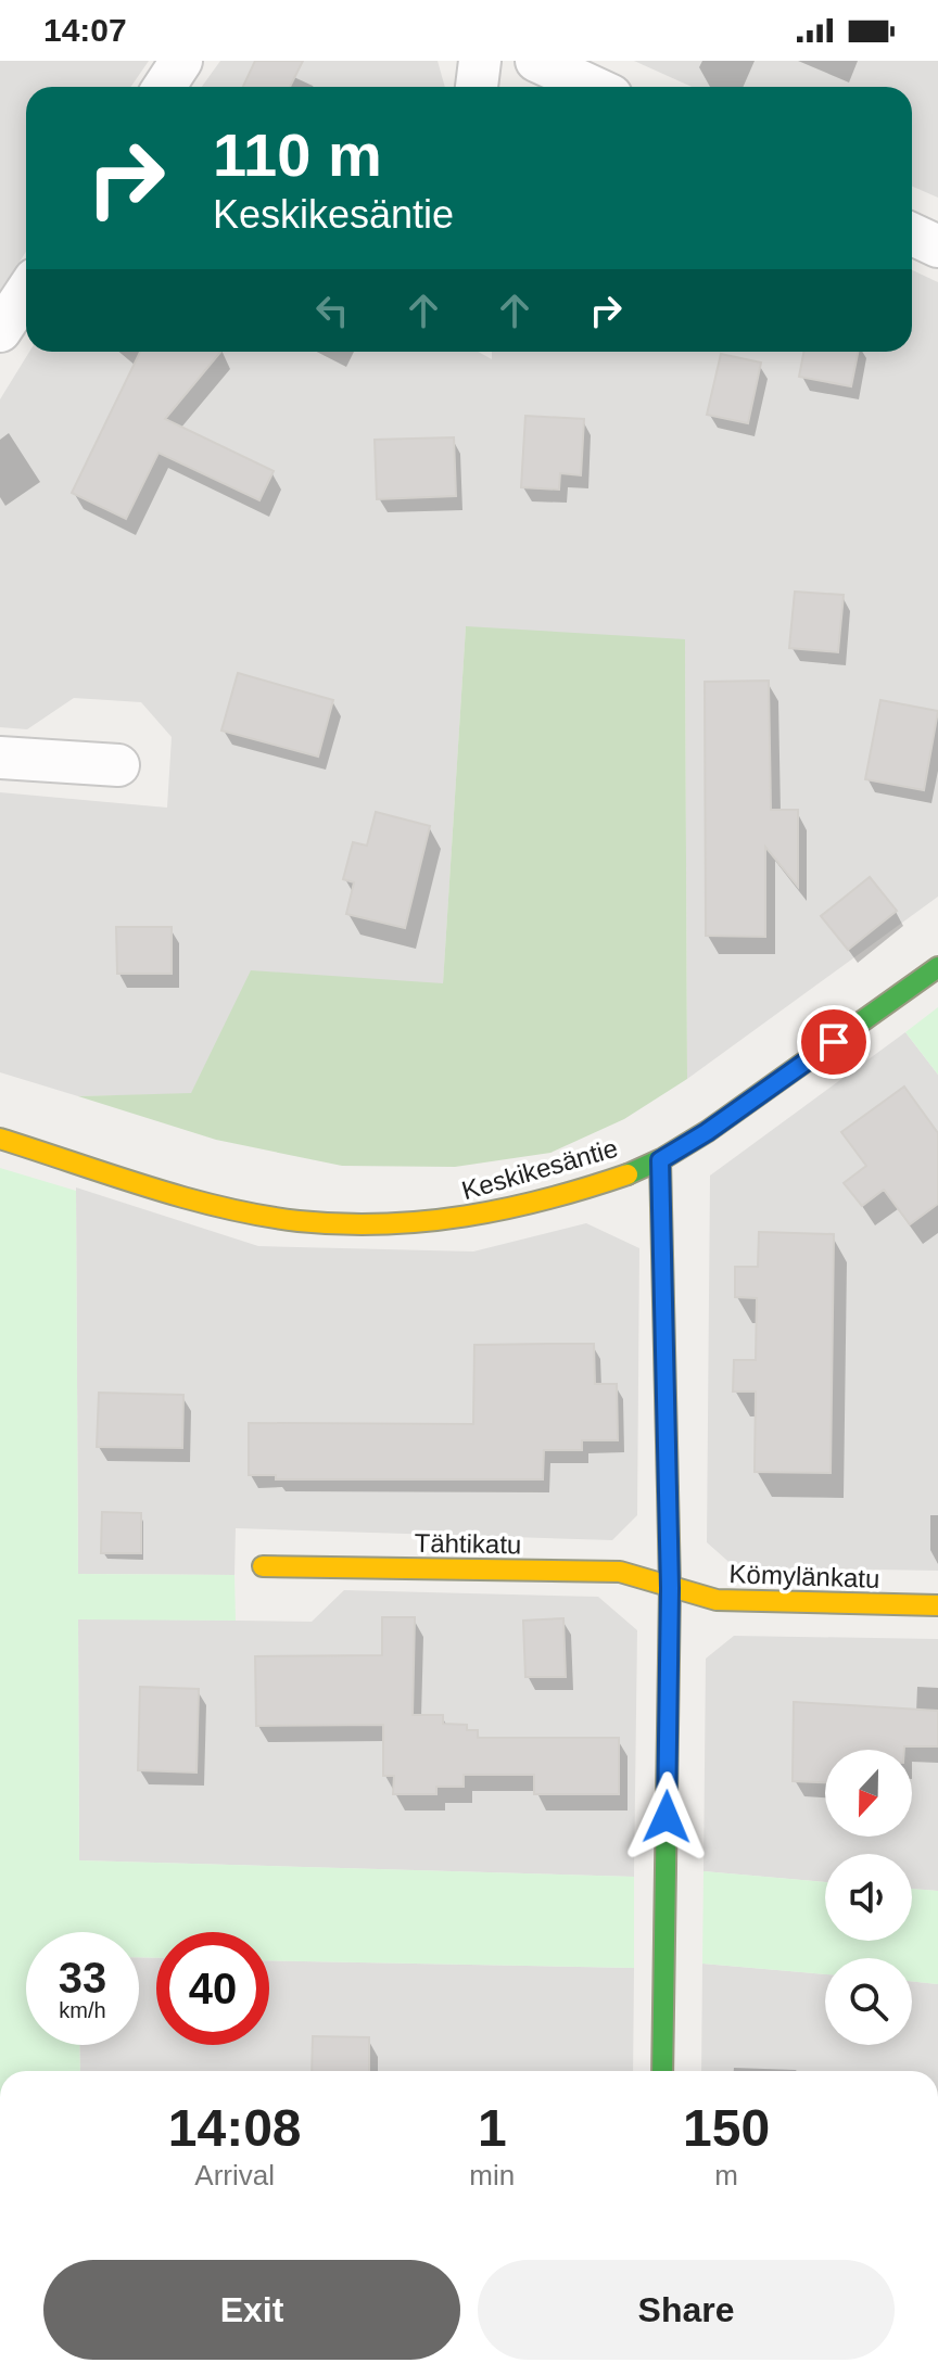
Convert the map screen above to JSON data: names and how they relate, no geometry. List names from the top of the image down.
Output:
{
  "streets": {
    "street": ["Keskikesäntie", "Tähtikatu", "Kömylänkatu"]
  },
  "crossings": [
    ["Tähtikatu", "Kömylänkatu"]
  ],
  "north": "bottom",
  "page": {
    "status": "14:07",
    "turn": ["110 m", "Keskikesäntie"],
    "speed": "33 km/h",
    "limit": "40",
    "eta": [
      "14:08",
      "Arrival",
      "1",
      "min",
      "150",
      "m"
    ],
    "buttons": ["Exit", "Share"]
  }
}
